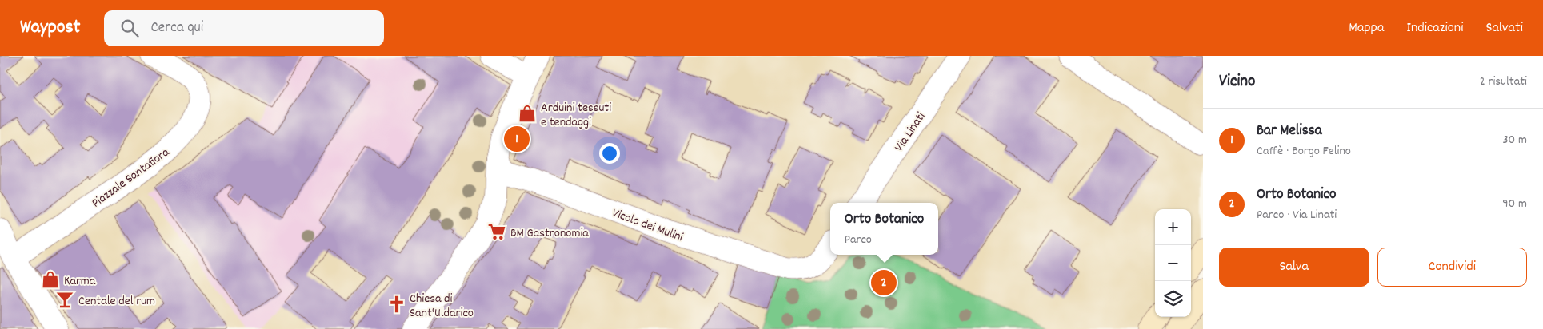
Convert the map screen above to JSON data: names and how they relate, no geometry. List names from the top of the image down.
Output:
{
  "streets": {
    "street": ["Via Linati", "Piazzale Santafiora", "Vicolo dei Mulini"]
  },
  "places": {
    "shop": ["Arduini tessuti e tendaggi", "Karma"],
    "supermarket": ["BM Gastronomia"],
    "bar": ["Centale del rum"],
    "church": ["Chiesa di Sant'Uldarico"]
  },
  "page": {
    "header": "Waypost",
    "search": "Cerca qui",
    "nav": ["Mappa", "Indicazioni", "Salvati"],
    "heading": ["Vicino", "2 risultati"],
    "list": [
      {
        "mark": "1",
        "name": "Bar Melissa",
        "note": "Caffè · Borgo Felino",
        "value": "30 m"
      },
      {
        "mark": "2",
        "name": "Orto Botanico",
        "note": "Parco · Via Linati",
        "value": "90 m"
      }
    ],
    "pins": ["1", "2"],
    "popup": ["Orto Botanico", "Parco"],
    "map_buttons": ["+", "−"],
    "buttons": ["Salva", "Condividi"]
  }
}
